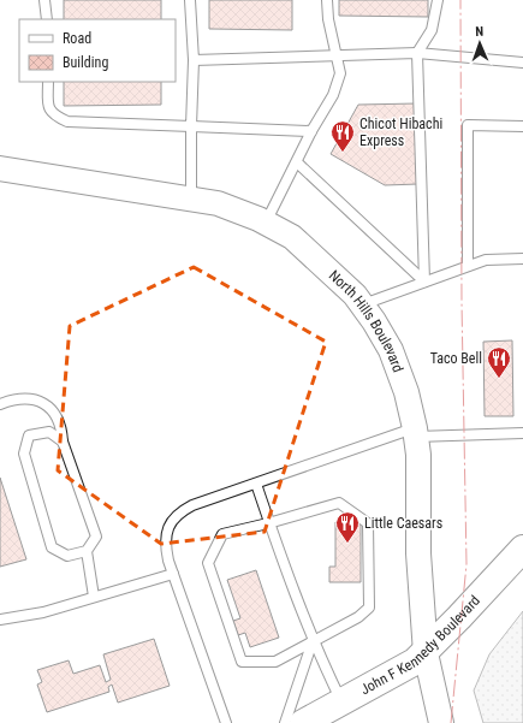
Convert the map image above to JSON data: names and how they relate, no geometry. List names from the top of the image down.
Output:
{
  "streets": {
    "main road": ["John F Kennedy Boulevard"],
    "street": ["North Hills Boulevard"]
  },
  "crossings": [
    ["North Hills Boulevard", "John F Kennedy Boulevard"]
  ],
  "places": {
    "restaurant": ["Chicot Hibachi Express", "Taco Bell", "Little Caesars"]
  },
  "legend": ["Road", "Building"],
  "north": "top"
}
